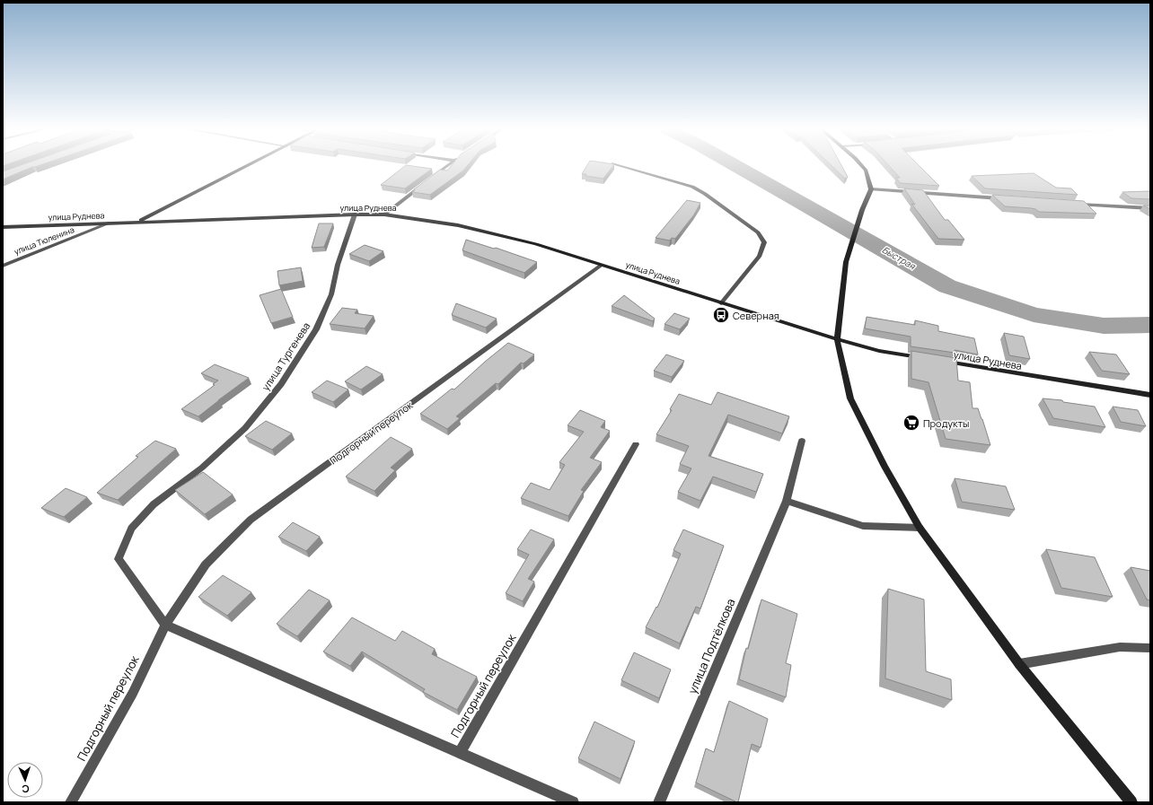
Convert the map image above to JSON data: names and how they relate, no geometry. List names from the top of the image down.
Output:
{
  "streets": {
    "street": [
      "улица Руднева",
      "улица Тюленина",
      "улица Тургенева",
      "Подгорный переулок",
      "улица Подтёлкова"
    ]
  },
  "crossings": [
    ["улица Руднева", "улица Тюленина"],
    ["улица Руднева", "улица Тургенева"],
    ["улица Руднева", "Подгорный переулок"],
    ["улица Тургенева", "Подгорный переулок"]
  ],
  "water": ["Быстрая"],
  "places": {
    "bus stop": ["Северная"],
    "supermarket": ["Продукты"]
  },
  "north": "bottom"
}
